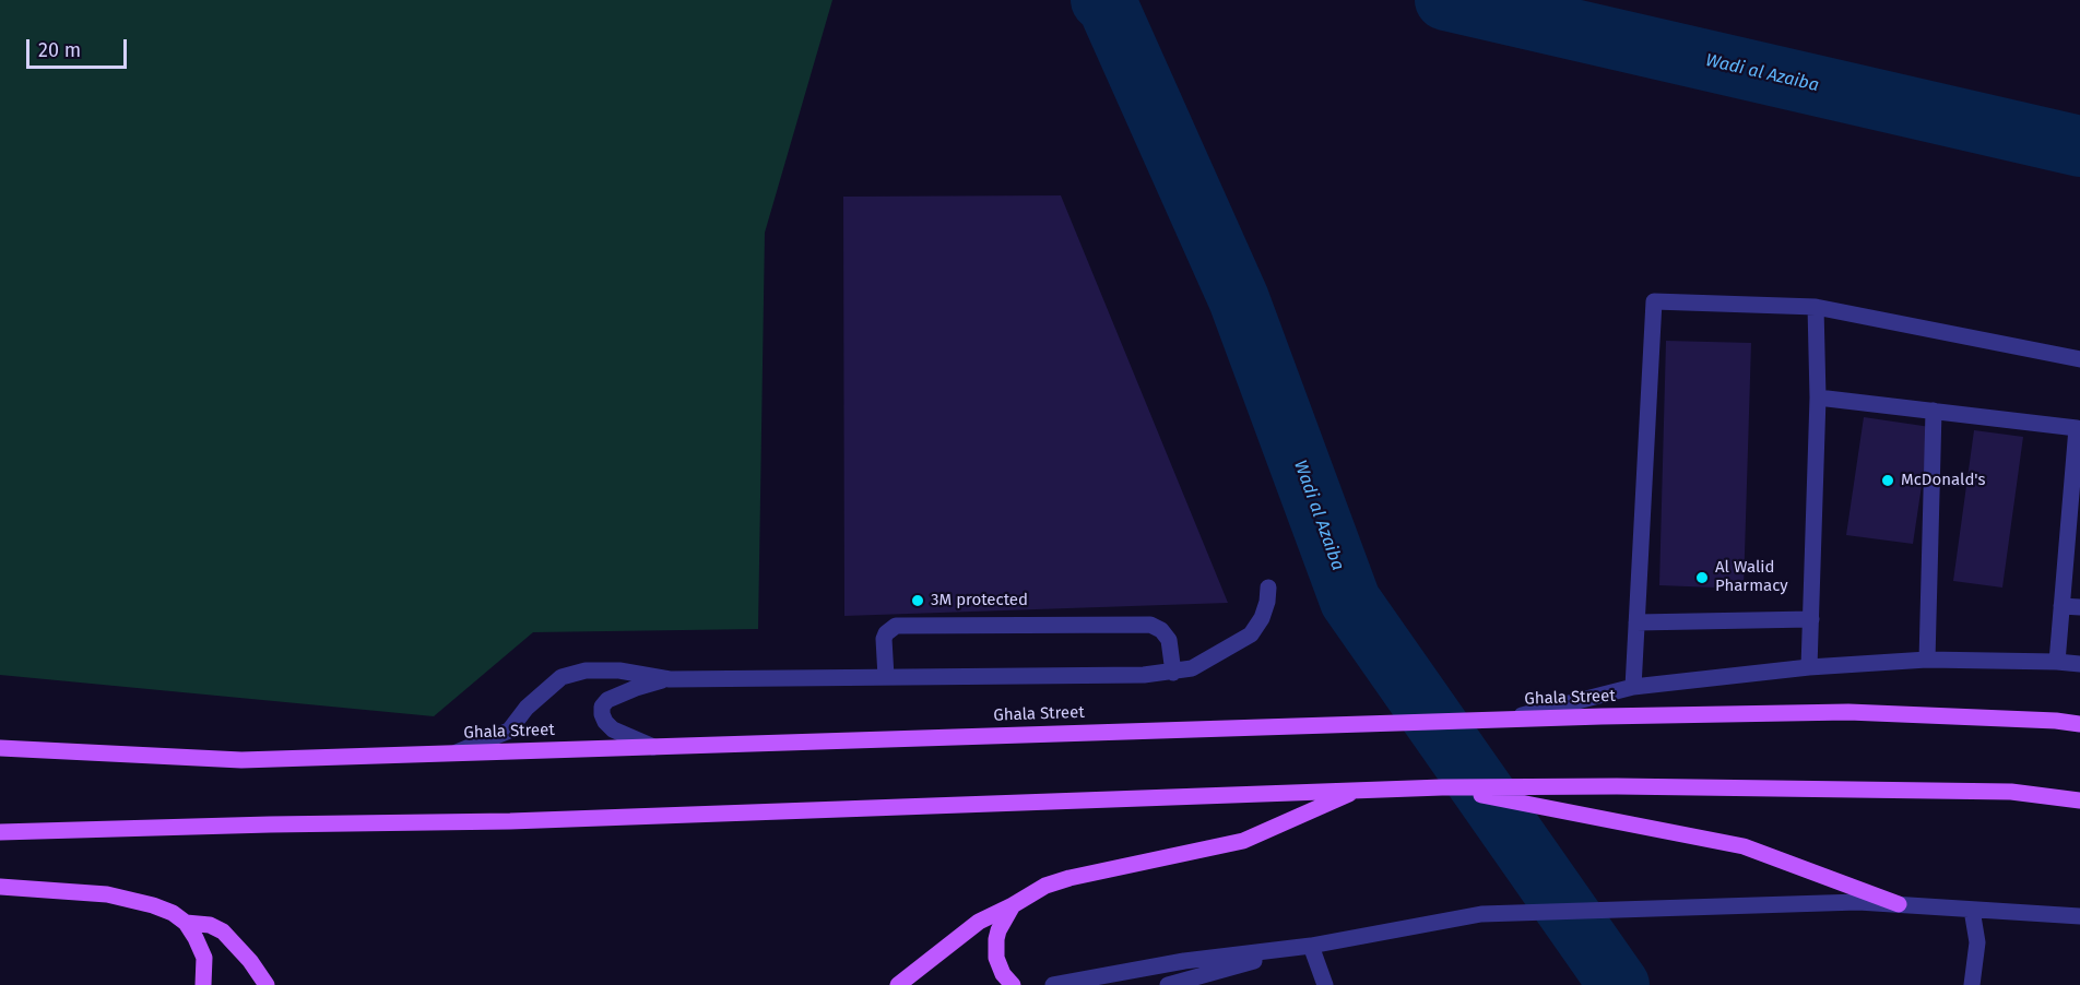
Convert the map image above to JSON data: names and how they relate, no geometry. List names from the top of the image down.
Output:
{
  "streets": {
    "main road": ["Ghala Street"]
  },
  "water": ["Wadi al Azaiba"],
  "places": ["McDonald's", "Al Walid Pharmacy", "3M protected"],
  "scale_bar": "20 m"
}
